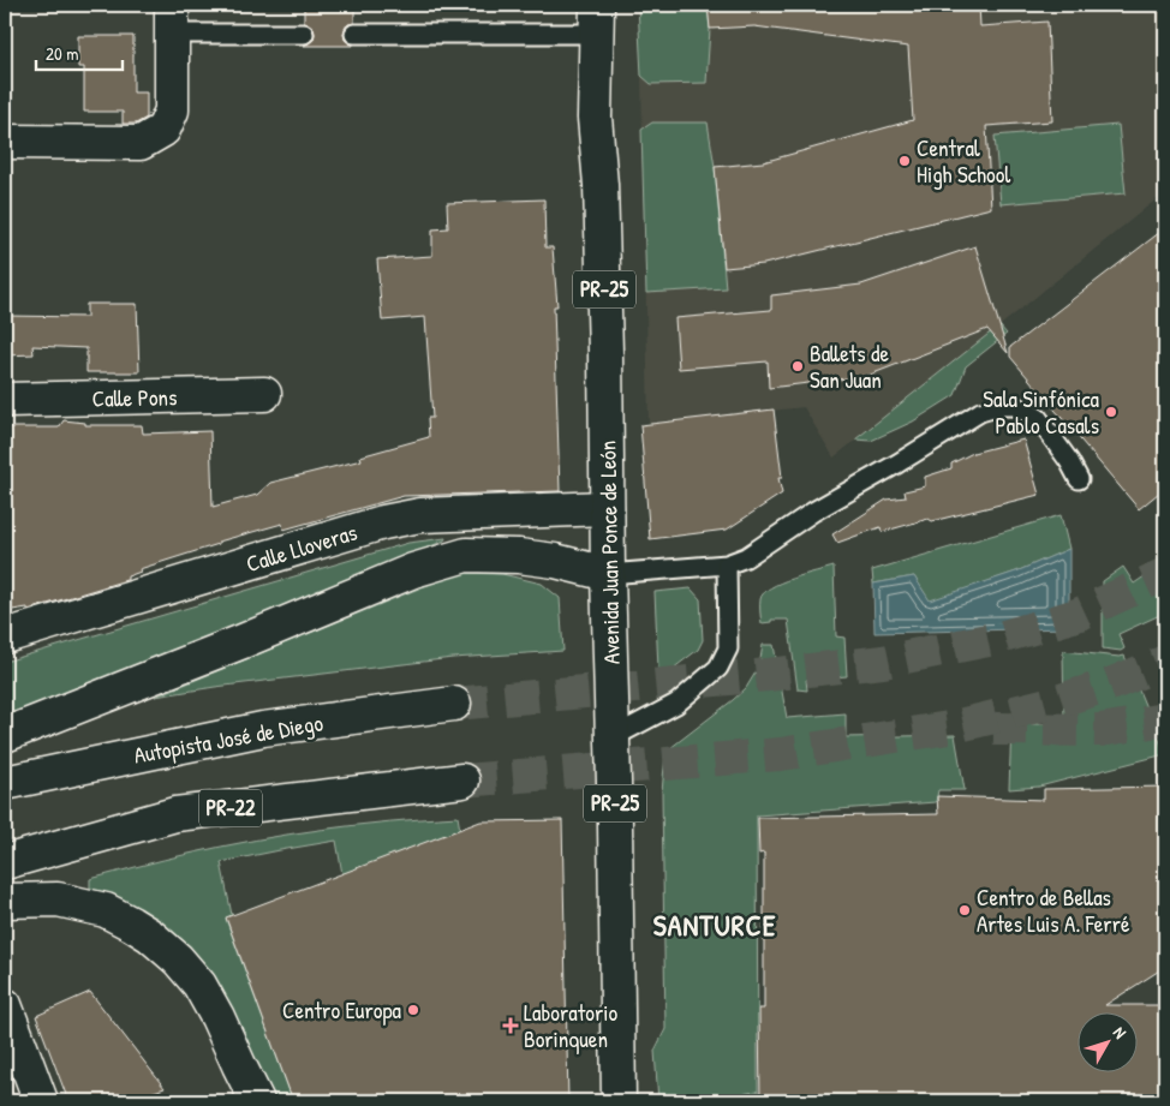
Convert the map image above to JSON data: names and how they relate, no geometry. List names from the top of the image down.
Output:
{
  "streets": {
    "main road": [
      "PR-25",
      "Calle Pons",
      "Calle Lloveras",
      "Avenida Juan Ponce de León",
      "Autopista José de Diego",
      "PR-22"
    ]
  },
  "crossings": [
    ["Calle Lloveras", "Avenida Juan Ponce de León"]
  ],
  "districts": ["SANTURCE"],
  "places": {
    "other": [
      "Central High School",
      "Ballets de San Juan",
      "Sala Sinfónica Pablo Casals",
      "Centro de Bellas Artes Luis A. Ferré",
      "Centro Europa"
    ],
    "health": ["Laboratorio Borinquen"]
  },
  "scale_bar": "20 m",
  "north": "top right"
}
